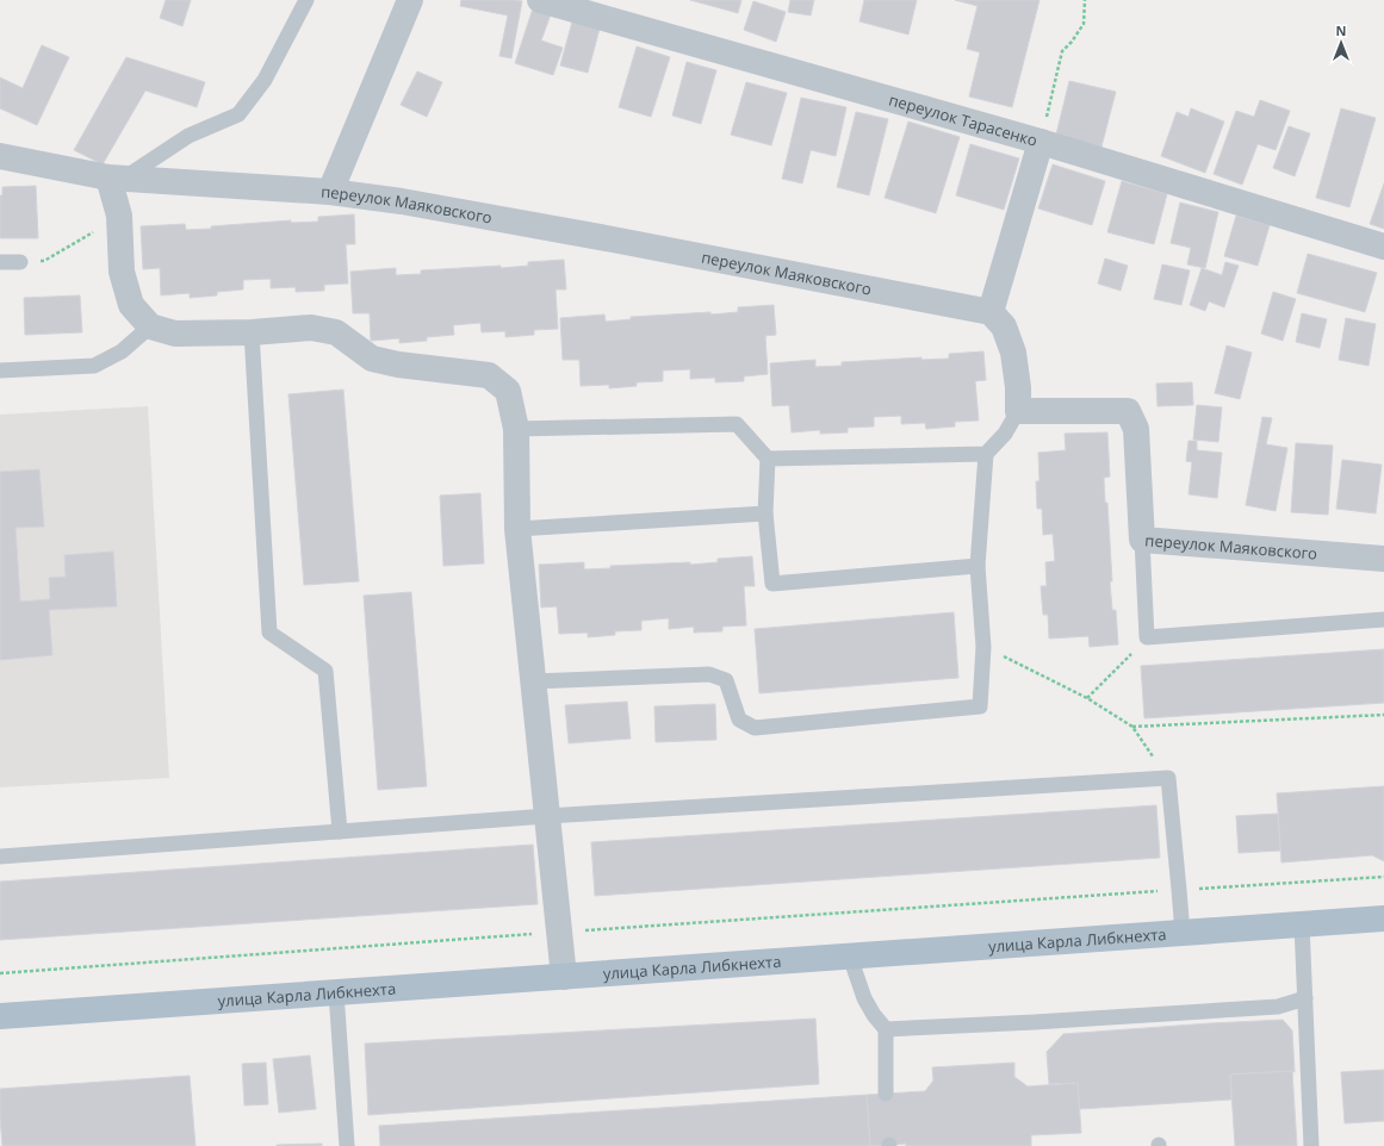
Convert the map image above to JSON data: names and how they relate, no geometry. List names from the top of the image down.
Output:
{
  "streets": {
    "main road": ["улица Карла Либкнехта"],
    "street": ["переулок Тарасенко", "переулок Маяковского"]
  },
  "north": "top"
}
